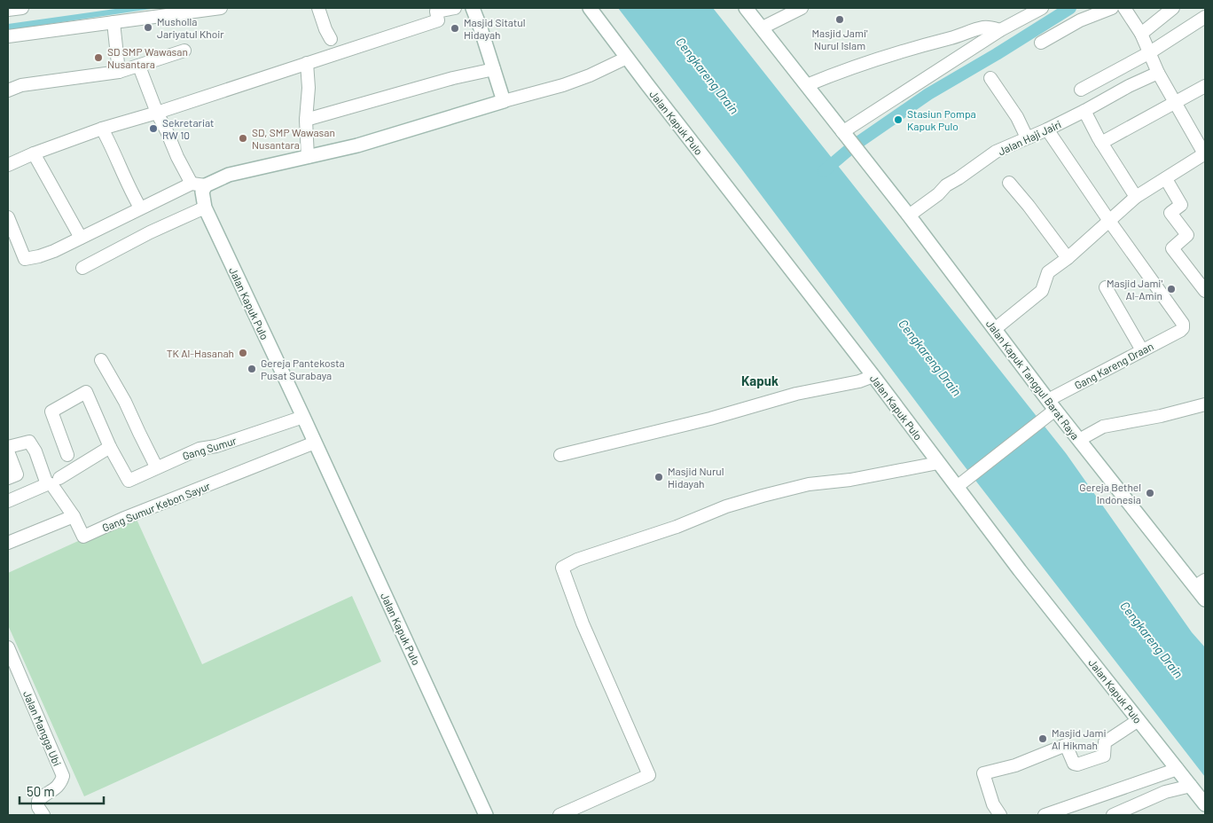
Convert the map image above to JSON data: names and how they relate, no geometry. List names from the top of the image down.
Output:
{
  "streets": {
    "main road": ["Jalan Kapuk Pulo", "Jalan Kapuk Tanggul Barat Raya"],
    "street": [
      "Jalan Haji Jairi",
      "Gang Kareng Draan",
      "Gang Sumur",
      "Gang Sumur Kebon Sayur",
      "Jalan Mangga Ubi"
    ]
  },
  "crossings": [
    ["Jalan Kapuk Pulo", "Gang Kareng Draan"],
    ["Jalan Kapuk Pulo", "Gang Sumur"],
    ["Jalan Kapuk Pulo", "Gang Sumur Kebon Sayur"],
    ["Jalan Haji Jairi", "Jalan Kapuk Tanggul Barat Raya"],
    ["Gang Kareng Draan", "Jalan Kapuk Tanggul Barat Raya"]
  ],
  "districts": ["Kapuk"],
  "water": ["Cengkareng Drain"],
  "places": [
    "Masjid Jami' Nurul Islam",
    "Musholla Jariyatul Khoir",
    "Masjid Sitatul Hidayah",
    "SD SMP Wawasan Nusantara",
    "Stasiun Pompa Kapuk Pulo",
    "Sekretariat RW 10",
    "SD, SMP Wawasan Nusantara",
    "Masjid Jami' Al-Amin",
    "TK Al-Hasanah",
    "Gereja Pantekosta Pusat Surabaya",
    "Masjid Nurul Hidayah",
    "Gereja Bethel Indonesia",
    "Masjid Jami Al Hikmah"
  ],
  "scale_bar": "50 m"
}
